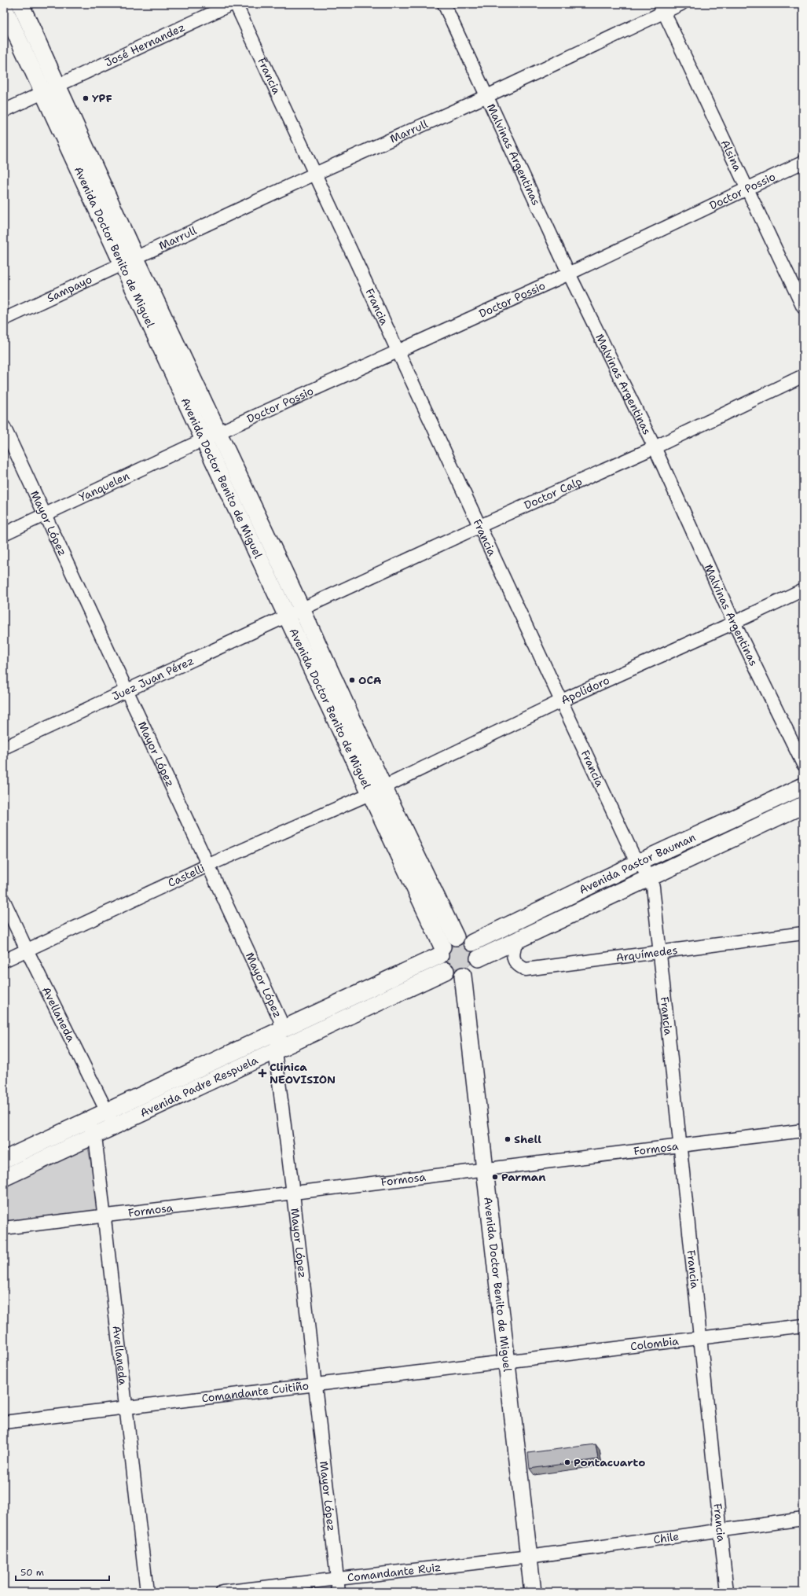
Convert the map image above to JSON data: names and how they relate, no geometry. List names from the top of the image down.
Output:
{
  "streets": {
    "main road": ["Avenida Doctor Benito de Miguel", "Avenida Pastor Bauman", "Avenida Padre Respuela"],
    "street": [
      "José Hernandez",
      "Francia",
      "Marrull",
      "Malvinas Argentinas",
      "Alsina",
      "Doctor Possio",
      "Sampayo",
      "Yanquelen",
      "Doctor Calp",
      "Mayor López",
      "Juez Juan Pérez",
      "Apolidoro",
      "Castelli",
      "Arquímedes",
      "Avellaneda",
      "Formosa",
      "Colombia",
      "Comandante Cuitiño",
      "Chile",
      "Comandante Ruiz"
    ]
  },
  "crossings": [
    ["José Hernandez", "Avenida Doctor Benito de Miguel"],
    ["Francia", "Marrull"],
    ["Francia", "Doctor Possio"],
    ["Francia", "Doctor Calp"],
    ["Francia", "Apolidoro"],
    ["Francia", "Avenida Pastor Bauman"],
    ["Francia", "Arquímedes"],
    ["Francia", "Formosa"],
    ["Francia", "Colombia"],
    ["Francia", "Chile"],
    ["Marrull", "Malvinas Argentinas"],
    ["Marrull", "Alsina"],
    ["Marrull", "Avenida Doctor Benito de Miguel"],
    ["Marrull", "Sampayo"],
    ["Malvinas Argentinas", "Doctor Possio"],
    ["Malvinas Argentinas", "Doctor Calp"],
    ["Malvinas Argentinas", "Apolidoro"],
    ["Alsina", "Doctor Possio"],
    ["Doctor Possio", "Avenida Doctor Benito de Miguel"],
    ["Doctor Possio", "Yanquelen"],
    ["Avenida Doctor Benito de Miguel", "Sampayo"],
    ["Avenida Doctor Benito de Miguel", "Yanquelen"],
    ["Avenida Doctor Benito de Miguel", "Doctor Calp"],
    ["Avenida Doctor Benito de Miguel", "Juez Juan Pérez"],
    ["Avenida Doctor Benito de Miguel", "Apolidoro"],
    ["Avenida Doctor Benito de Miguel", "Avenida Pastor Bauman"],
    ["Avenida Doctor Benito de Miguel", "Castelli"],
    ["Avenida Doctor Benito de Miguel", "Avenida Padre Respuela"],
    ["Avenida Doctor Benito de Miguel", "Formosa"],
    ["Avenida Doctor Benito de Miguel", "Colombia"],
    ["Avenida Doctor Benito de Miguel", "Comandante Cuitiño"],
    ["Avenida Doctor Benito de Miguel", "Chile"],
    ["Avenida Doctor Benito de Miguel", "Comandante Ruiz"],
    ["Yanquelen", "Mayor López"],
    ["Doctor Calp", "Juez Juan Pérez"],
    ["Mayor López", "Juez Juan Pérez"],
    ["Mayor López", "Castelli"],
    ["Mayor López", "Avenida Padre Respuela"],
    ["Mayor López", "Formosa"],
    ["Mayor López", "Comandante Cuitiño"],
    ["Mayor López", "Comandante Ruiz"],
    ["Apolidoro", "Castelli"],
    ["Avenida Pastor Bauman", "Arquímedes"],
    ["Avenida Pastor Bauman", "Avenida Padre Respuela"],
    ["Castelli", "Avellaneda"],
    ["Avellaneda", "Avenida Padre Respuela"],
    ["Avellaneda", "Formosa"],
    ["Avellaneda", "Comandante Cuitiño"],
    ["Colombia", "Comandante Cuitiño"],
    ["Chile", "Comandante Ruiz"]
  ],
  "places": {
    "other": [
      "YPF",
      "OCA",
      "Shell",
      "Parman",
      "Pontacuarto"
    ],
    "health": ["Clinica NEOVISION"]
  },
  "scale_bar": "50 m"
}
